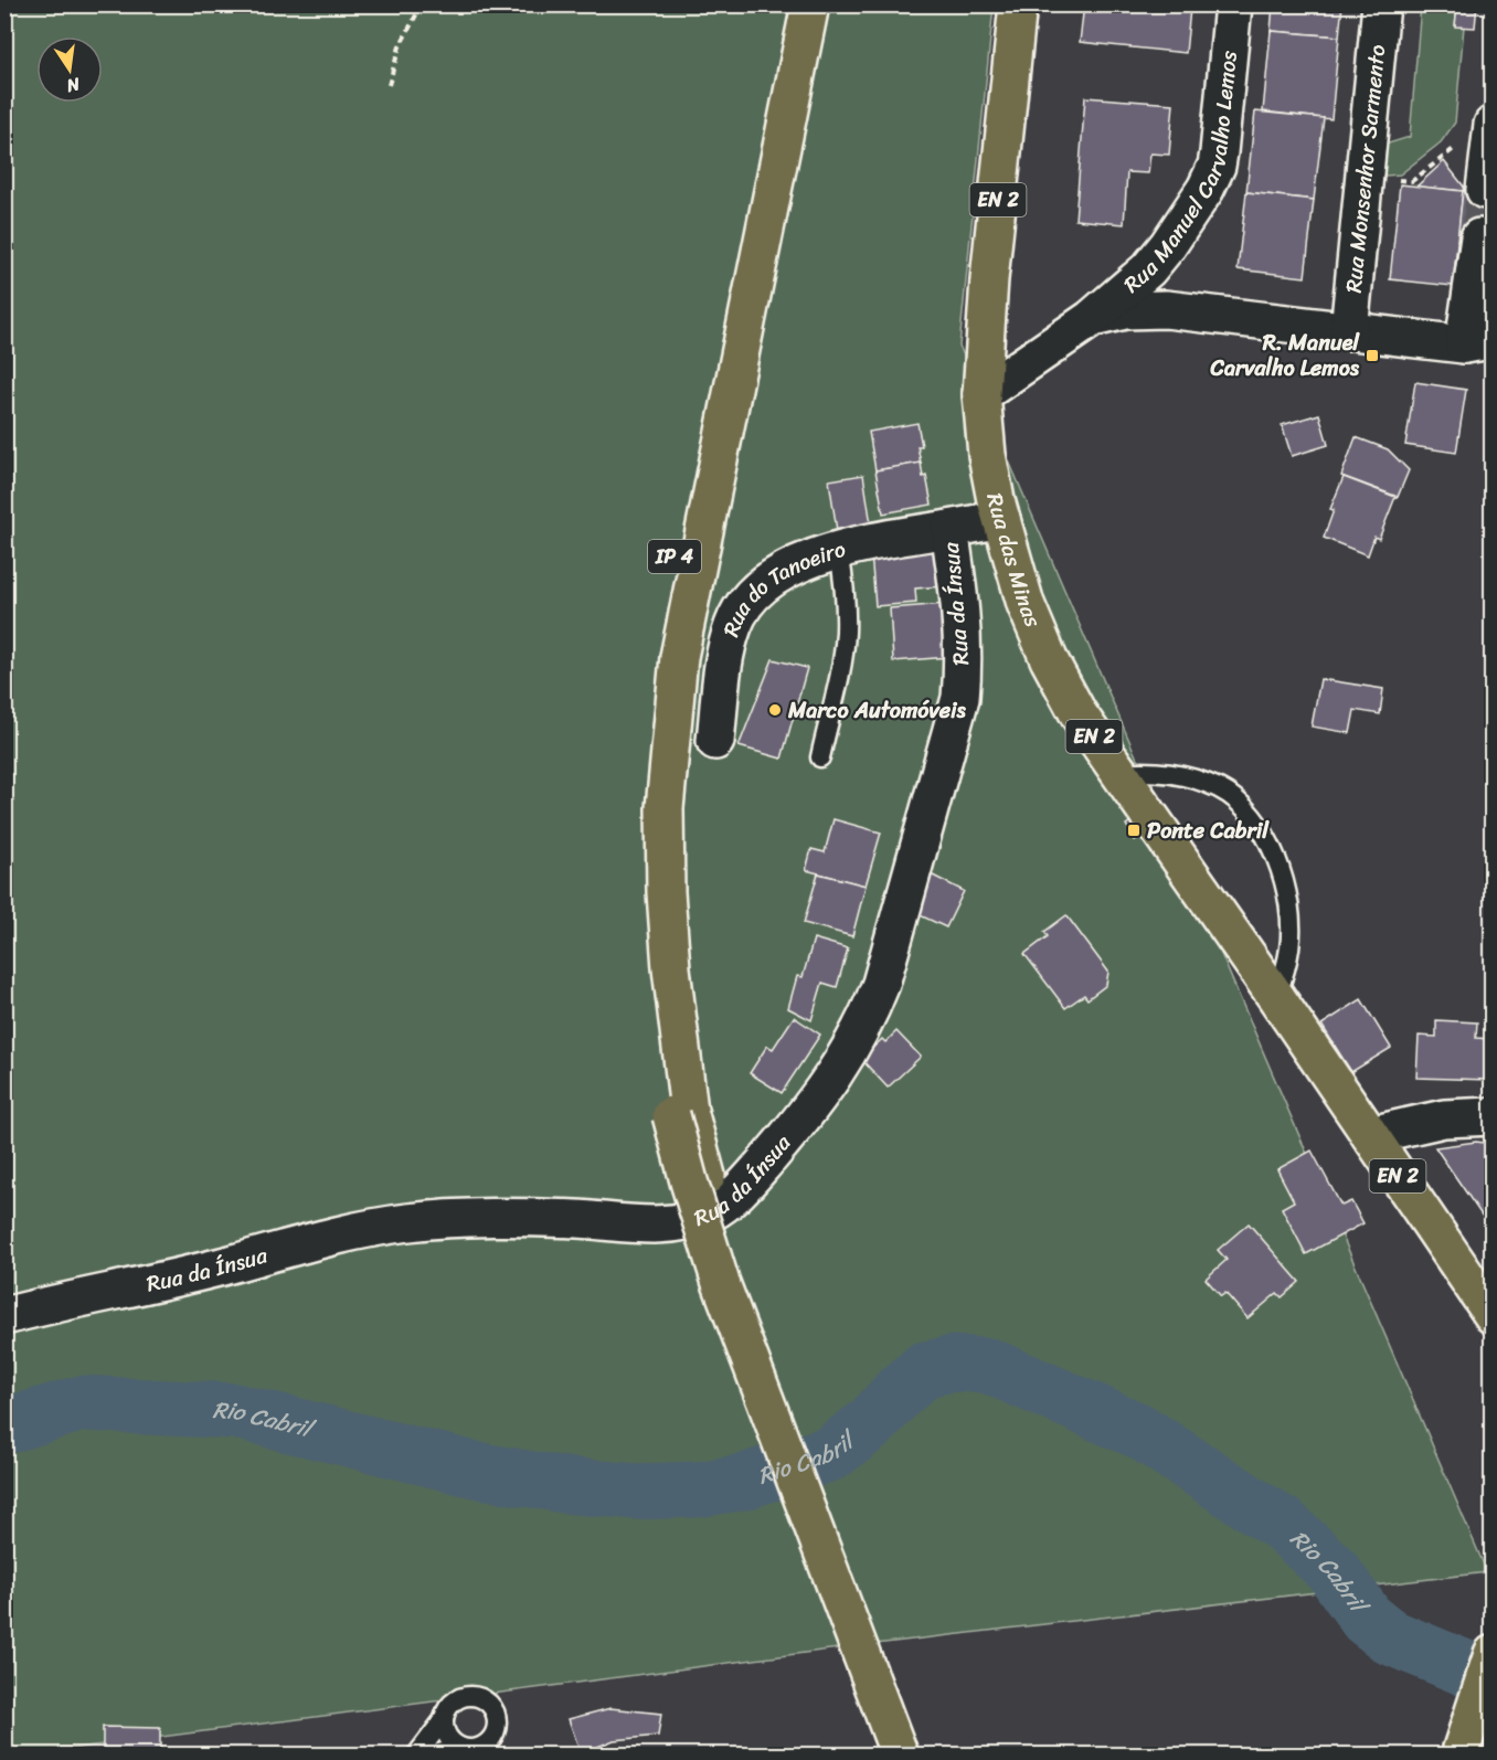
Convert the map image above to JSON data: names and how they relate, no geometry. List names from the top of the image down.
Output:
{
  "streets": {
    "main road": ["EN 2", "IP 4", "Rua das Minas"],
    "street": [
      "Rua Manuel Carvalho Lemos",
      "Rua Monsenhor Sarmento",
      "Rua do Tanoeiro",
      "Rua da Ínsua"
    ]
  },
  "crossings": [
    ["Rua Manuel Carvalho Lemos", "Rua Monsenhor Sarmento"],
    ["Rua Manuel Carvalho Lemos", "Rua das Minas"],
    ["EN 2", "Rua das Minas"],
    ["Rua das Minas", "Rua da Ínsua"],
    ["Rua do Tanoeiro", "Rua da Ínsua"]
  ],
  "water": ["Rio Cabril"],
  "places": {
    "transit": ["R. Manuel Carvalho Lemos", "Ponte Cabril"],
    "other": ["Marco Automóveis"]
  },
  "north": "bottom"
}
